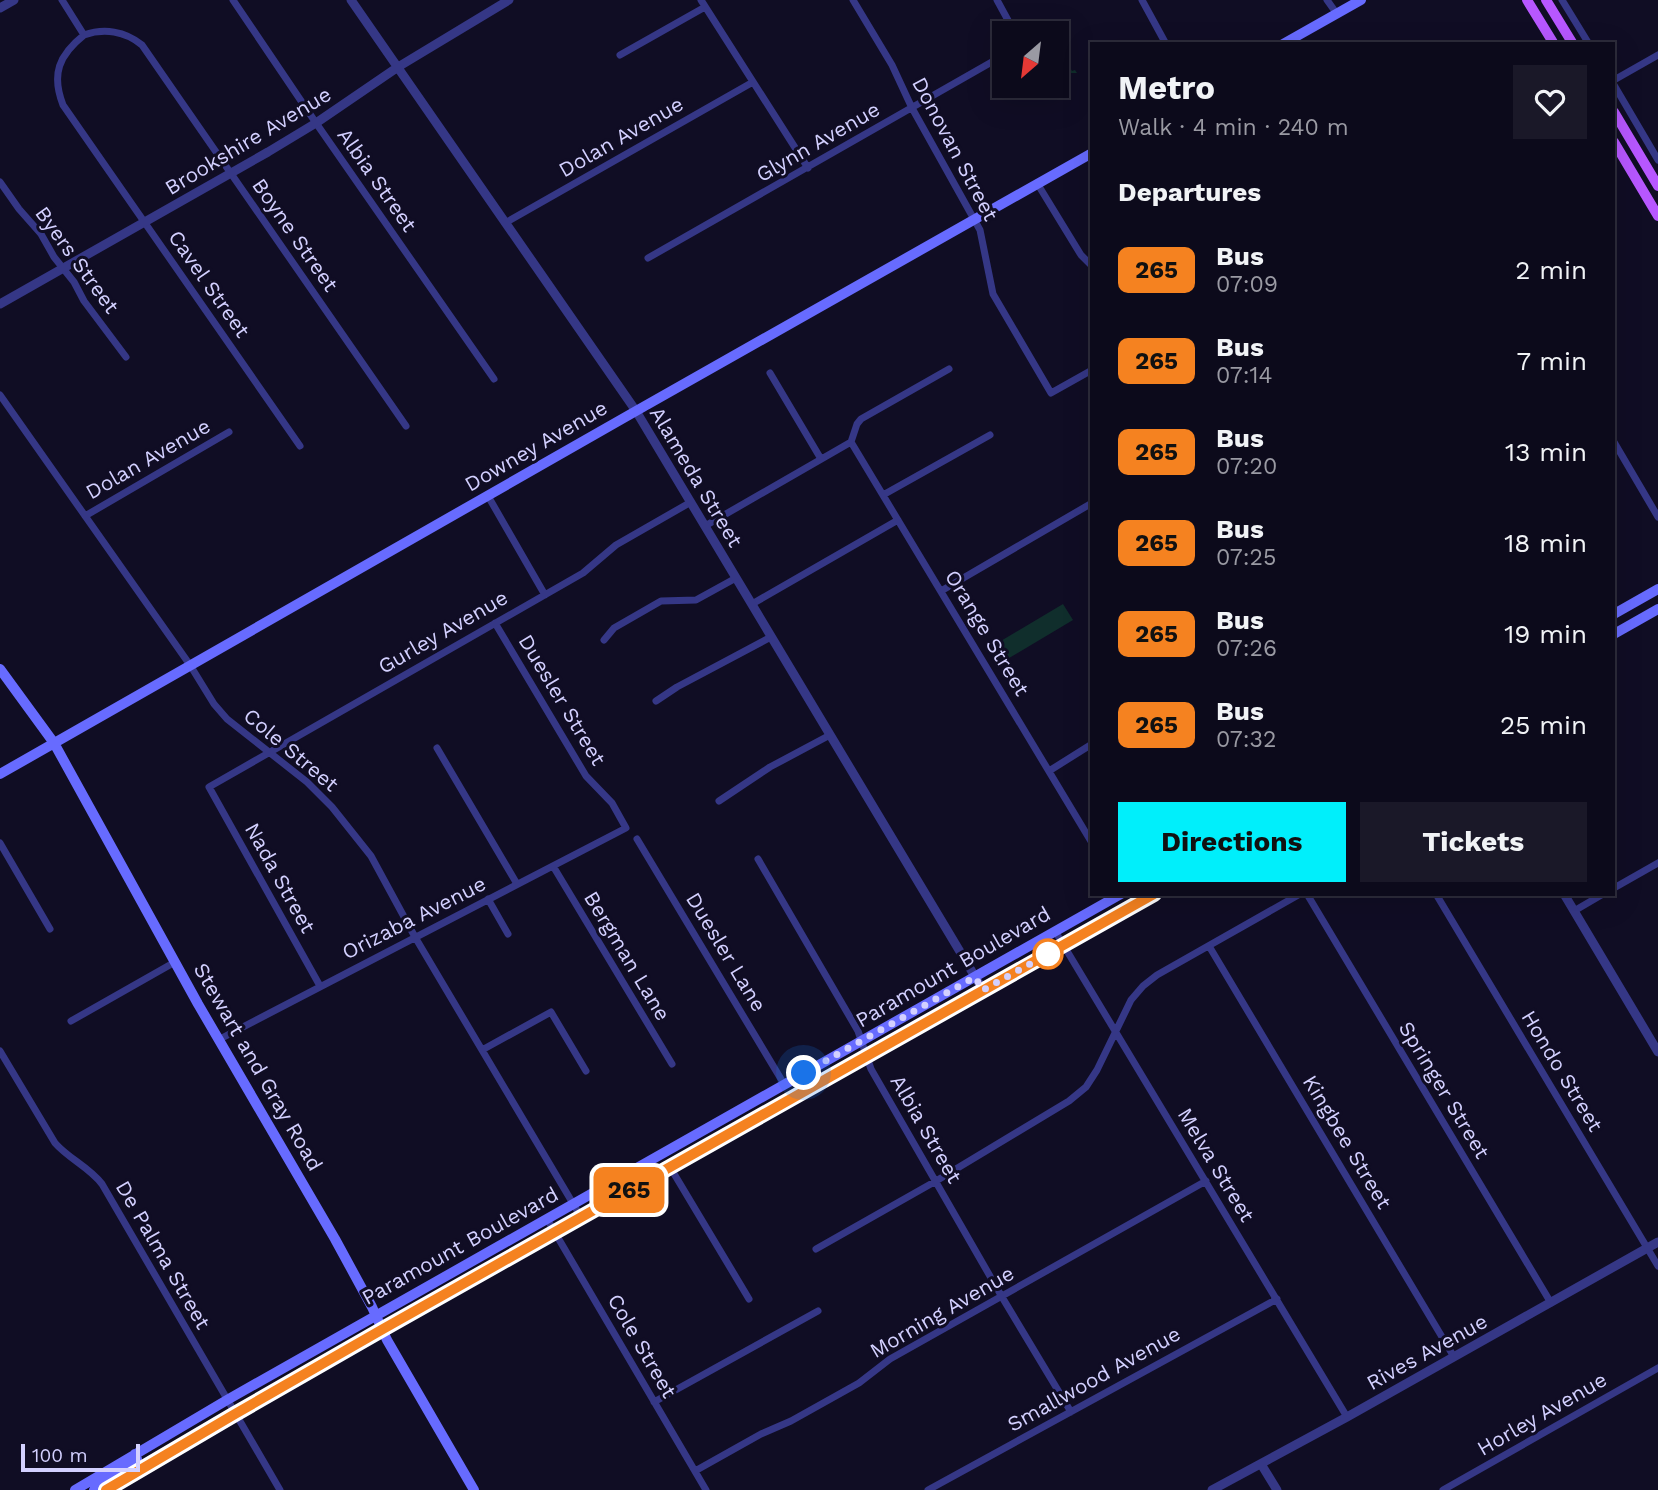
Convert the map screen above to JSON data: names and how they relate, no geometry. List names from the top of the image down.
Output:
{
  "streets": {
    "main road": ["Downey Avenue", "Paramount Boulevard", "Stewart and Gray Road"],
    "street": [
      "Dolan Avenue",
      "Brookshire Avenue",
      "Glynn Avenue",
      "Donovan Street",
      "Albia Street",
      "Boyne Street",
      "Byers Street",
      "Cavel Street",
      "Alameda Street",
      "Gurley Avenue",
      "Orange Street",
      "Duesler Street",
      "Cole Street",
      "Nada Street",
      "Orizaba Avenue",
      "Duesler Lane",
      "Bergman Lane",
      "Hondo Street",
      "Springer Street",
      "Kingbee Street",
      "Melva Street",
      "De Palma Street",
      "Morning Avenue",
      "Rives Avenue",
      "Smallwood Avenue",
      "Horley Avenue"
    ]
  },
  "crossings": [
    ["Dolan Avenue", "Alameda Street"],
    ["Dolan Avenue", "Cole Street"],
    ["Brookshire Avenue", "Albia Street"],
    ["Brookshire Avenue", "Boyne Street"],
    ["Brookshire Avenue", "Byers Street"],
    ["Brookshire Avenue", "Cavel Street"],
    ["Brookshire Avenue", "Alameda Street"],
    ["Glynn Avenue", "Donovan Street"],
    ["Donovan Street", "Downey Avenue"],
    ["Albia Street", "Paramount Boulevard"],
    ["Albia Street", "Morning Avenue"],
    ["Albia Street", "Smallwood Avenue"],
    ["Boyne Street", "Cavel Street"],
    ["Downey Avenue", "Alameda Street"],
    ["Downey Avenue", "Cole Street"],
    ["Downey Avenue", "Stewart and Gray Road"],
    ["Alameda Street", "Gurley Avenue"],
    ["Alameda Street", "Paramount Boulevard"],
    ["Gurley Avenue", "Duesler Street"],
    ["Gurley Avenue", "Cole Street"],
    ["Gurley Avenue", "Nada Street"],
    ["Duesler Street", "Orizaba Avenue"],
    ["Cole Street", "Orizaba Avenue"],
    ["Cole Street", "Paramount Boulevard"],
    ["Cole Street", "Morning Avenue"],
    ["Nada Street", "Orizaba Avenue"],
    ["Orizaba Avenue", "Bergman Lane"],
    ["Orizaba Avenue", "Stewart and Gray Road"],
    ["Duesler Lane", "Paramount Boulevard"],
    ["Paramount Boulevard", "Stewart and Gray Road"],
    ["Paramount Boulevard", "Melva Street"],
    ["Paramount Boulevard", "De Palma Street"],
    ["Hondo Street", "Rives Avenue"],
    ["Springer Street", "Rives Avenue"],
    ["Kingbee Street", "Rives Avenue"],
    ["Melva Street", "Morning Avenue"],
    ["Melva Street", "Rives Avenue"],
    ["Melva Street", "Smallwood Avenue"]
  ],
  "lines": ["bus line 265"],
  "scale_bar": "100 m",
  "north": "bottom left",
  "page": {
    "on_map": "265",
    "heading": [
      ["Metro", "Walk · 4 min · 240 m"],
      "Departures"
    ],
    "list": [
      {
        "mark": "265",
        "name": "Bus",
        "note": "07:09",
        "value": "2 min"
      },
      {
        "mark": "265",
        "name": "Bus",
        "note": "07:14",
        "value": "7 min"
      },
      {
        "mark": "265",
        "name": "Bus",
        "note": "07:20",
        "value": "13 min"
      },
      {
        "mark": "265",
        "name": "Bus",
        "note": "07:25",
        "value": "18 min"
      },
      {
        "mark": "265",
        "name": "Bus",
        "note": "07:26",
        "value": "19 min"
      },
      {
        "mark": "265",
        "name": "Bus",
        "note": "07:32",
        "value": "25 min"
      }
    ],
    "buttons": ["Directions", "Tickets"],
    "scale": "100 m"
  }
}
